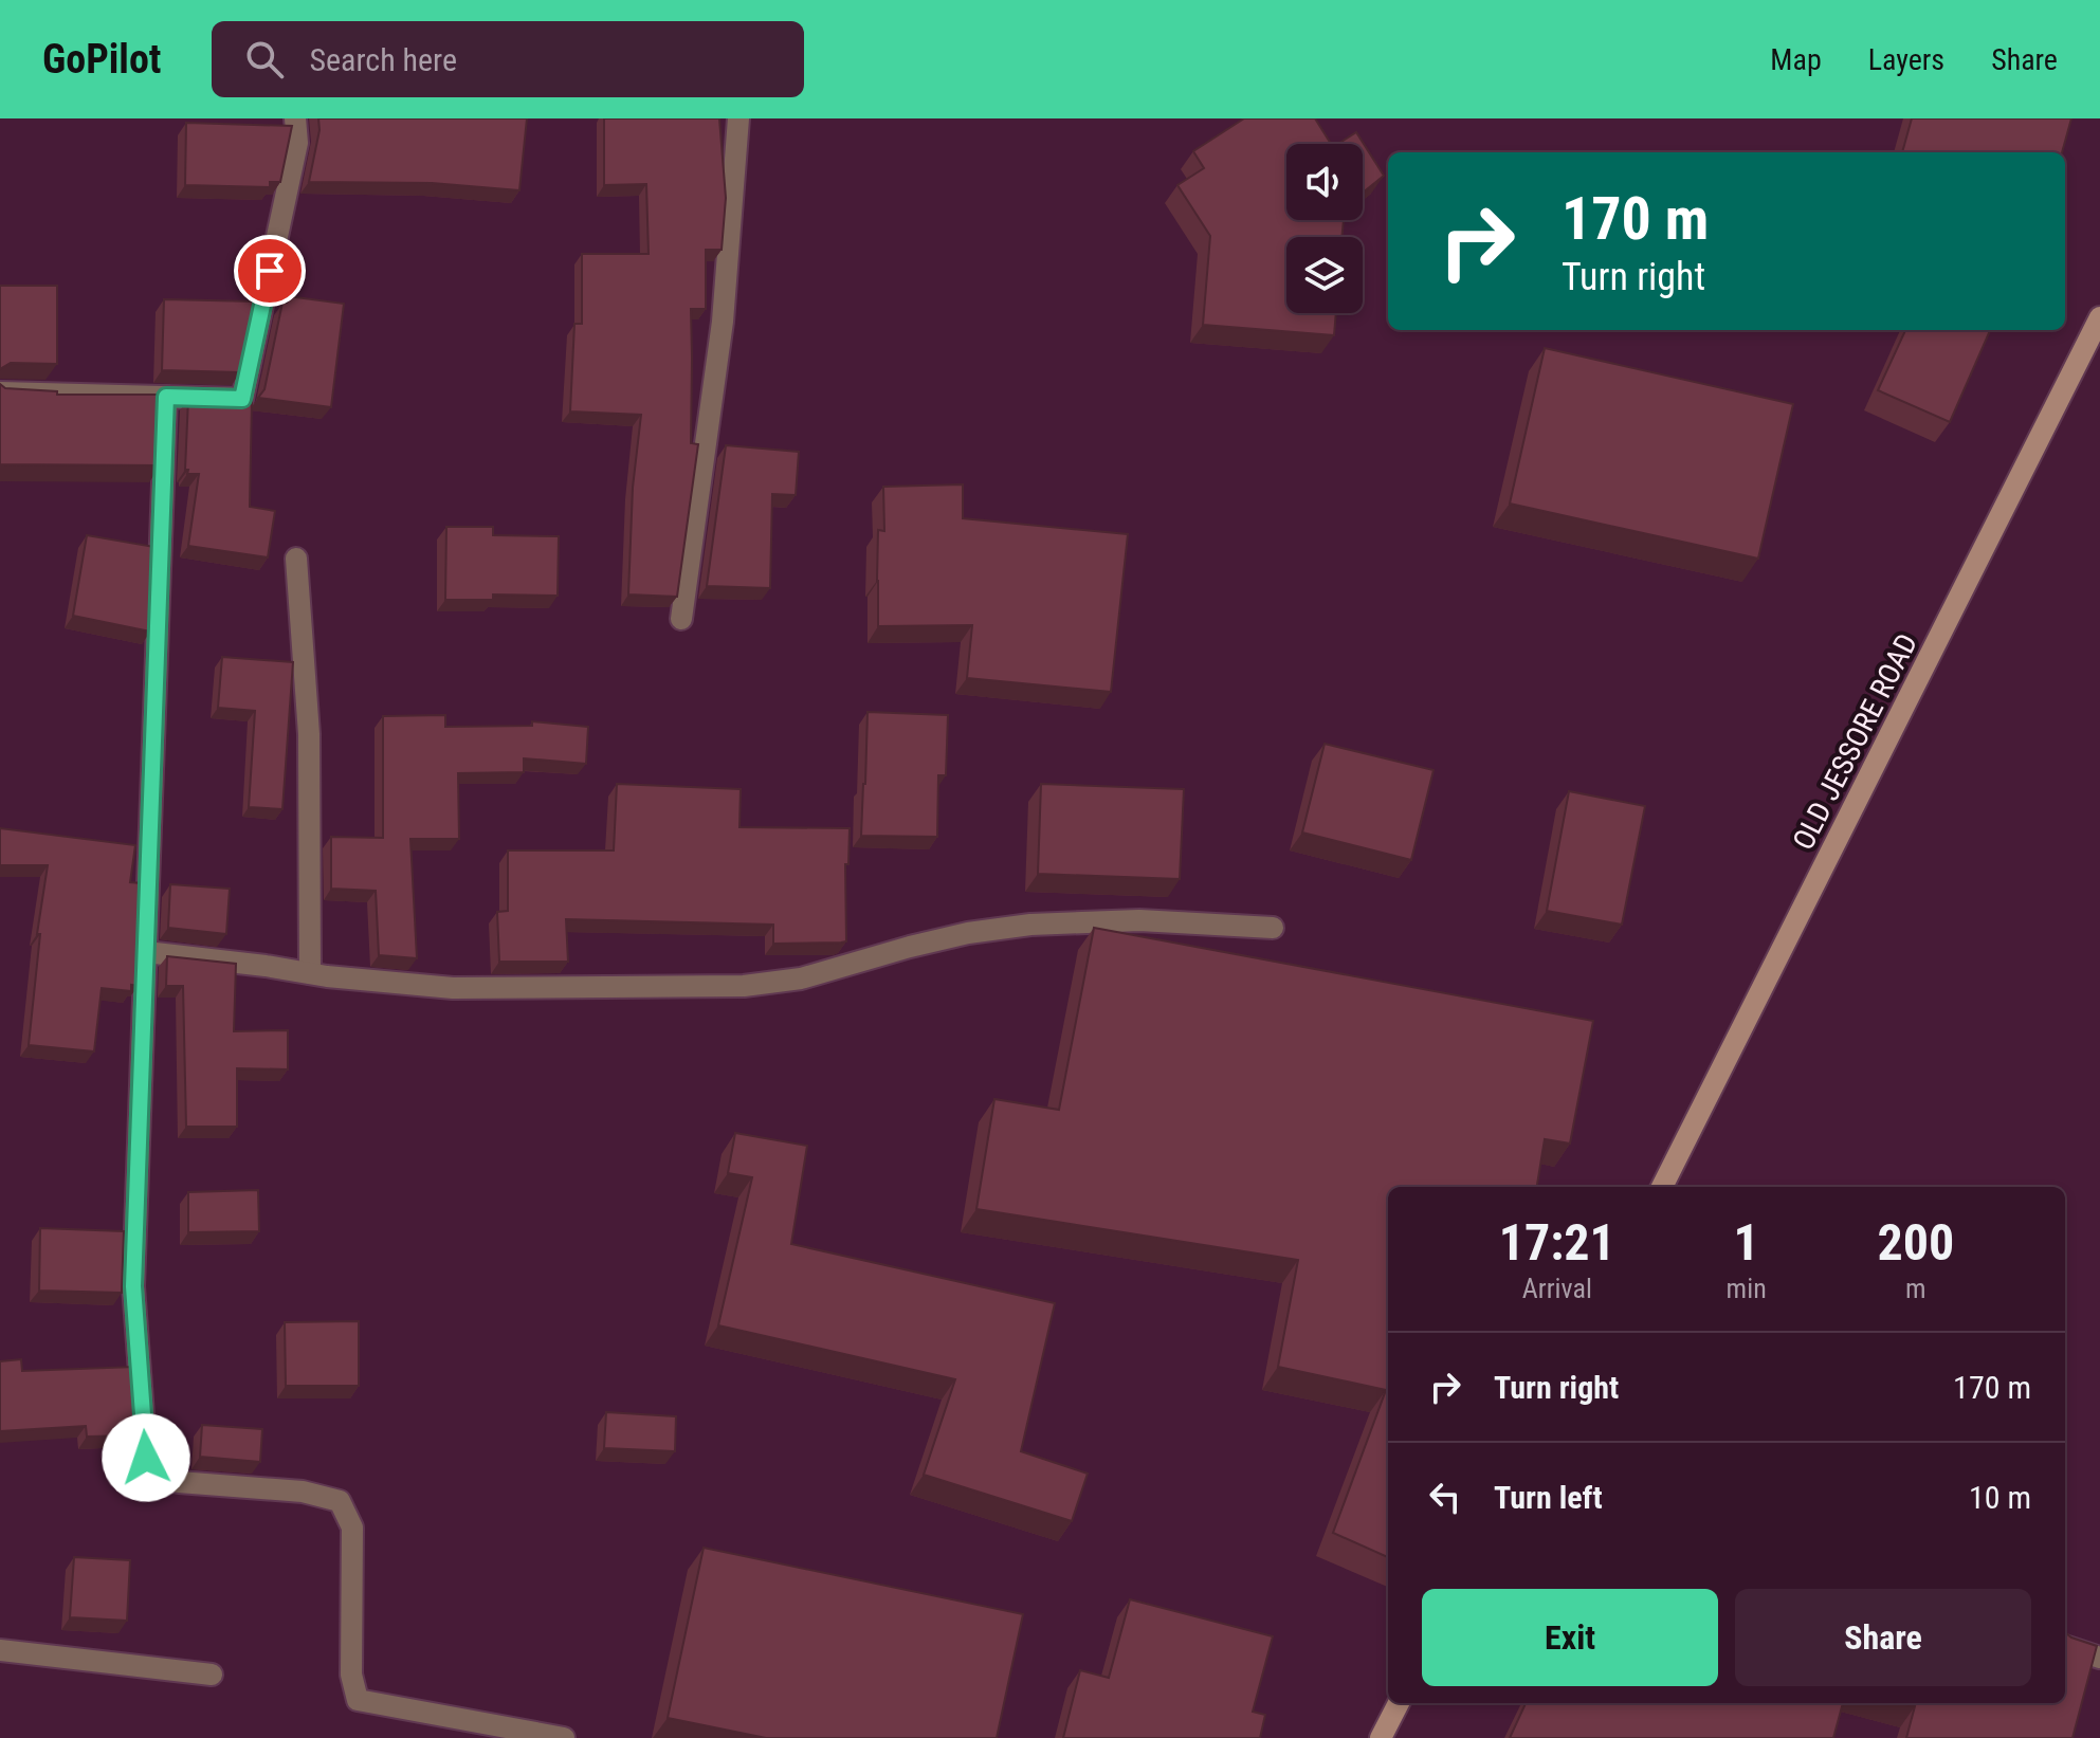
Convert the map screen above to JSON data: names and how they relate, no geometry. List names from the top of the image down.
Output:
{
  "streets": {
    "street": ["OLD JESSORE ROAD"]
  },
  "page": {
    "header": "GoPilot",
    "search": "Search here",
    "nav": ["Map", "Layers", "Share"],
    "turn": ["170 m", "Turn right"],
    "eta": [
      "17:21",
      "Arrival",
      "1",
      "min",
      "200",
      "m"
    ],
    "list": [
      {
        "name": "Turn right",
        "value": "170 m"
      },
      {
        "name": "Turn left",
        "value": "10 m"
      }
    ],
    "buttons": ["Exit", "Share"]
  }
}
